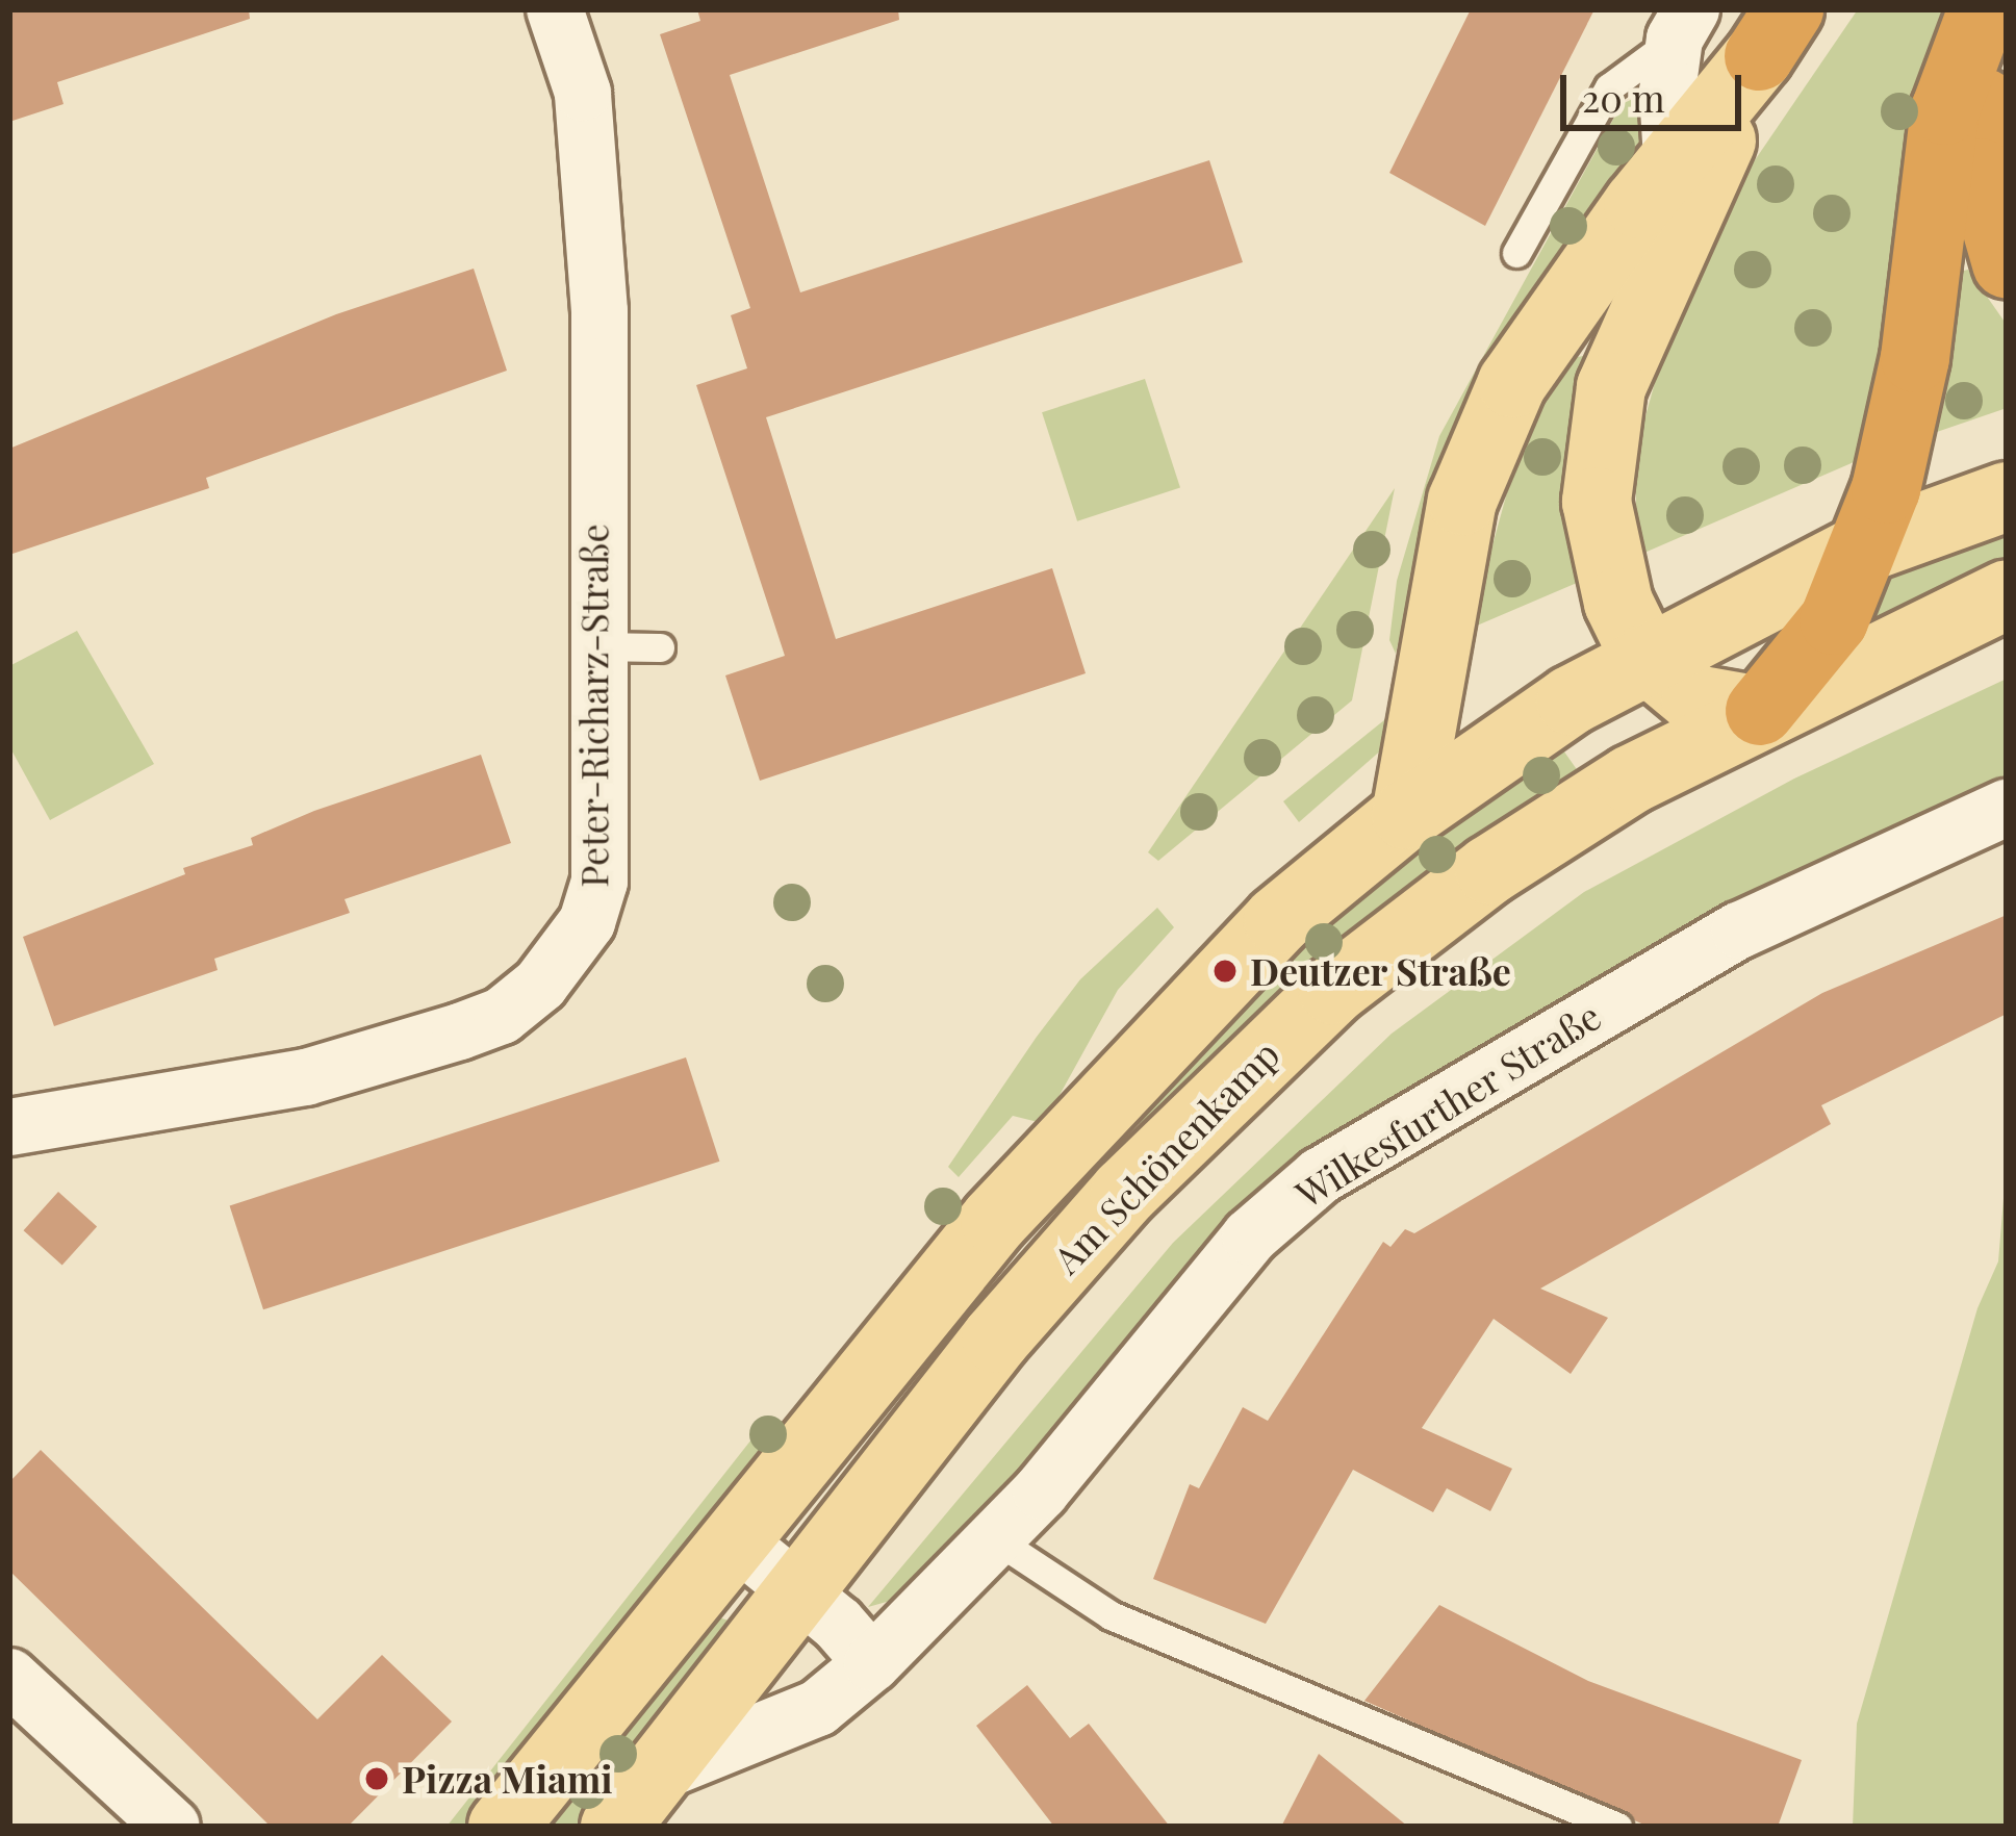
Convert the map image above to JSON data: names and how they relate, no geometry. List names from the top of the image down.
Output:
{
  "streets": {
    "main road": ["Am Schönenkamp"],
    "street": ["Peter-Richarz-Straße", "Wilkesfurther Straße"]
  },
  "places": ["Deutzer Straße", "Pizza Miami"],
  "scale_bar": "20 m"
}
